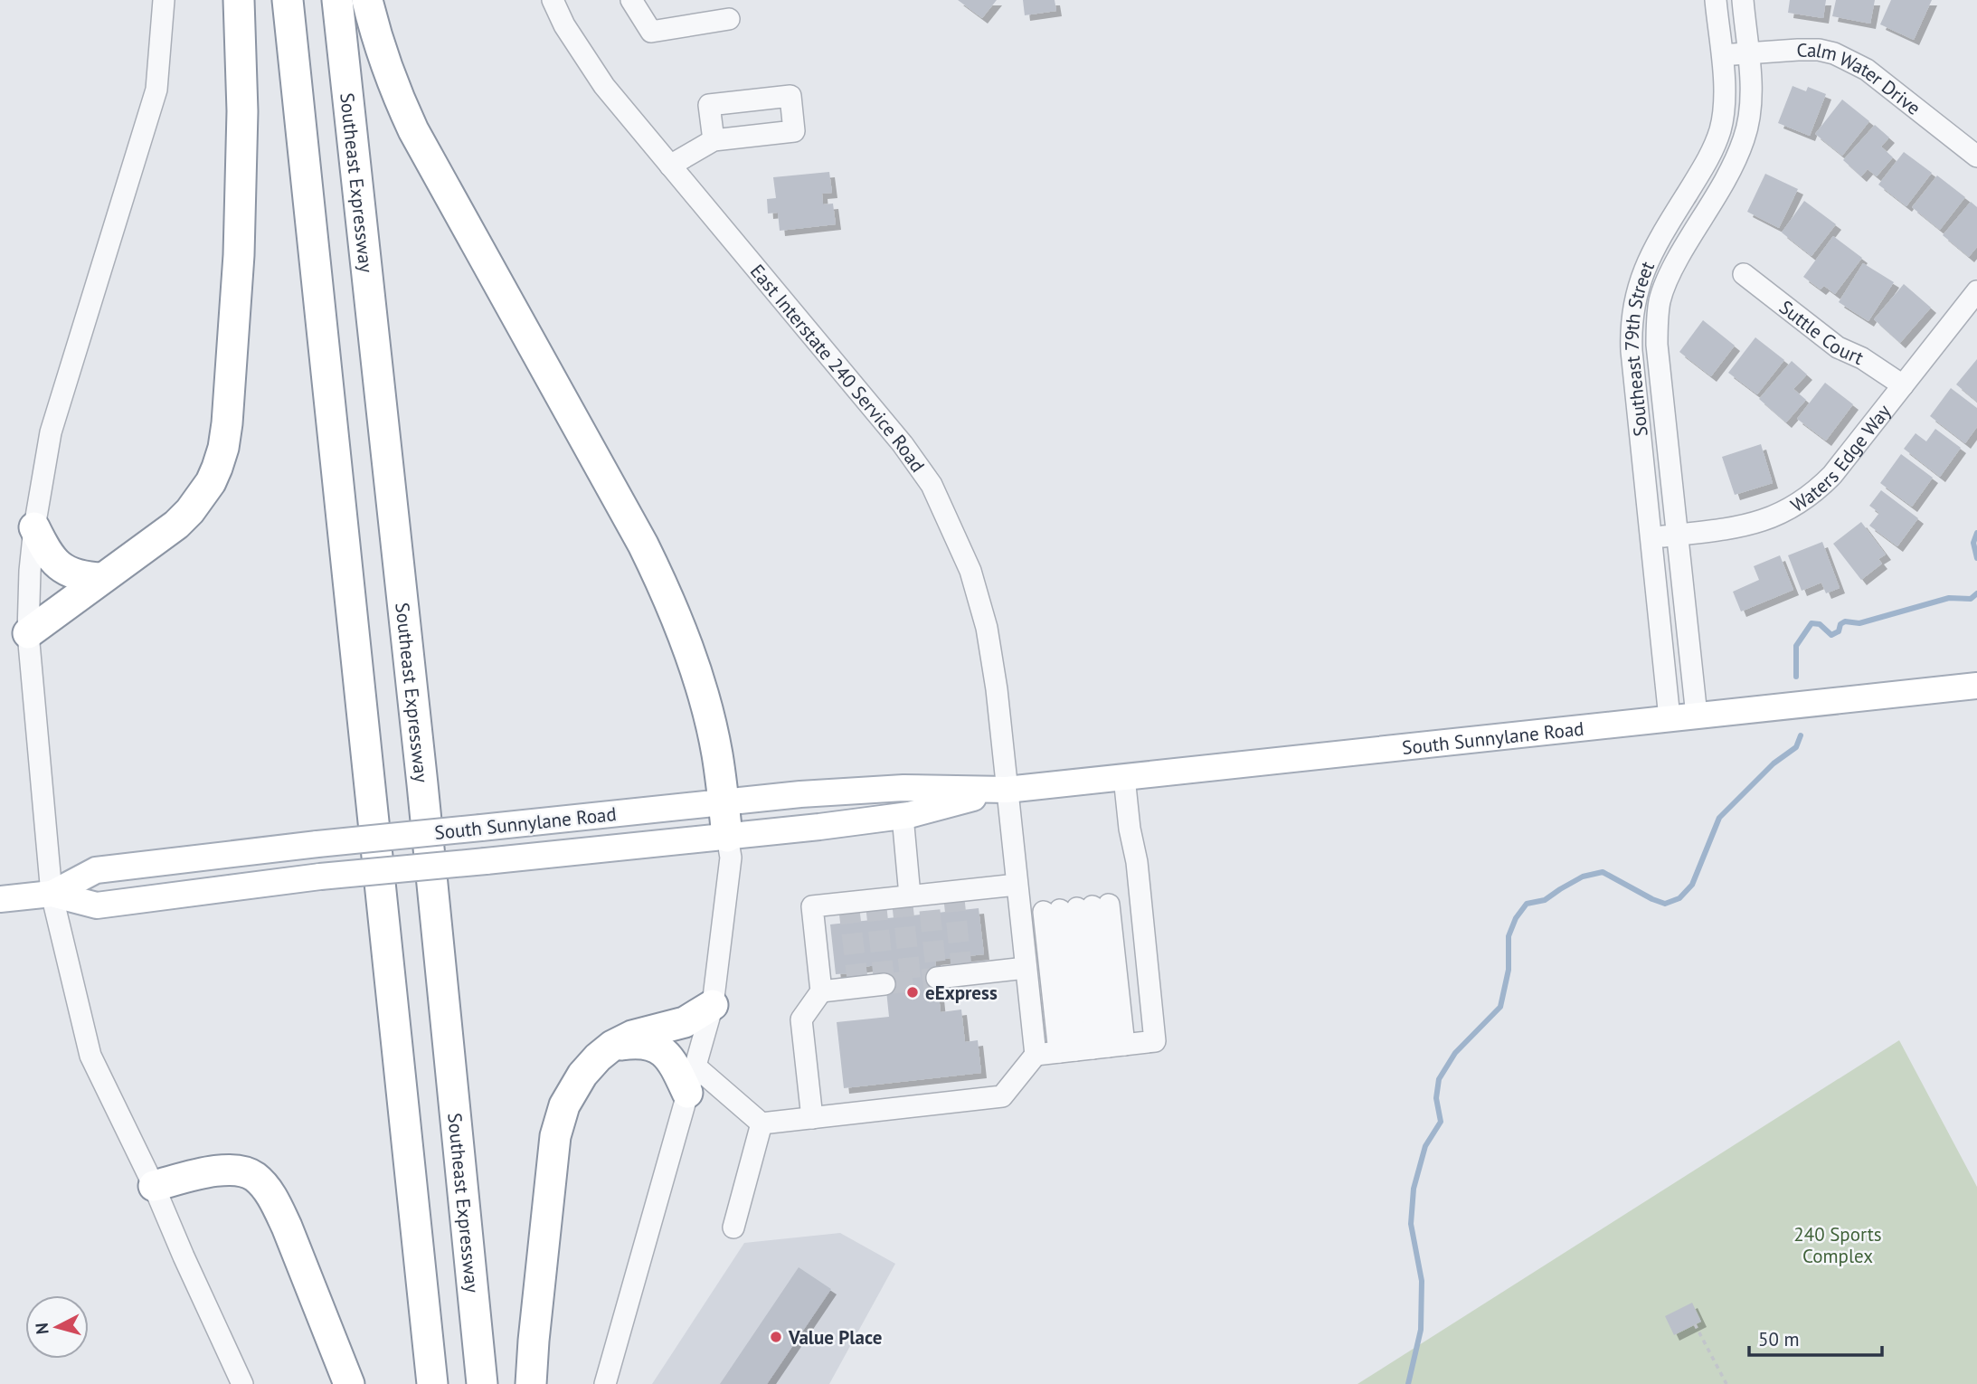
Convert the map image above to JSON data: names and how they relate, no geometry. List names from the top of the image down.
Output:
{
  "streets": {
    "highway": ["Southeast Expressway"],
    "main road": ["South Sunnylane Road"],
    "street": [
      "Calm Water Drive",
      "Suttle Court",
      "Southeast 79th Street",
      "East Interstate 240 Service Road",
      "Waters Edge Way"
    ]
  },
  "crossings": [
    ["Calm Water Drive", "Southeast 79th Street"],
    ["Suttle Court", "Waters Edge Way"],
    ["Southeast 79th Street", "Waters Edge Way"],
    ["Southeast 79th Street", "South Sunnylane Road"],
    ["East Interstate 240 Service Road", "South Sunnylane Road"]
  ],
  "parks": ["240 Sports Complex"],
  "places": ["eExpress", "Value Place"],
  "scale_bar": "50 m",
  "north": "left"
}
